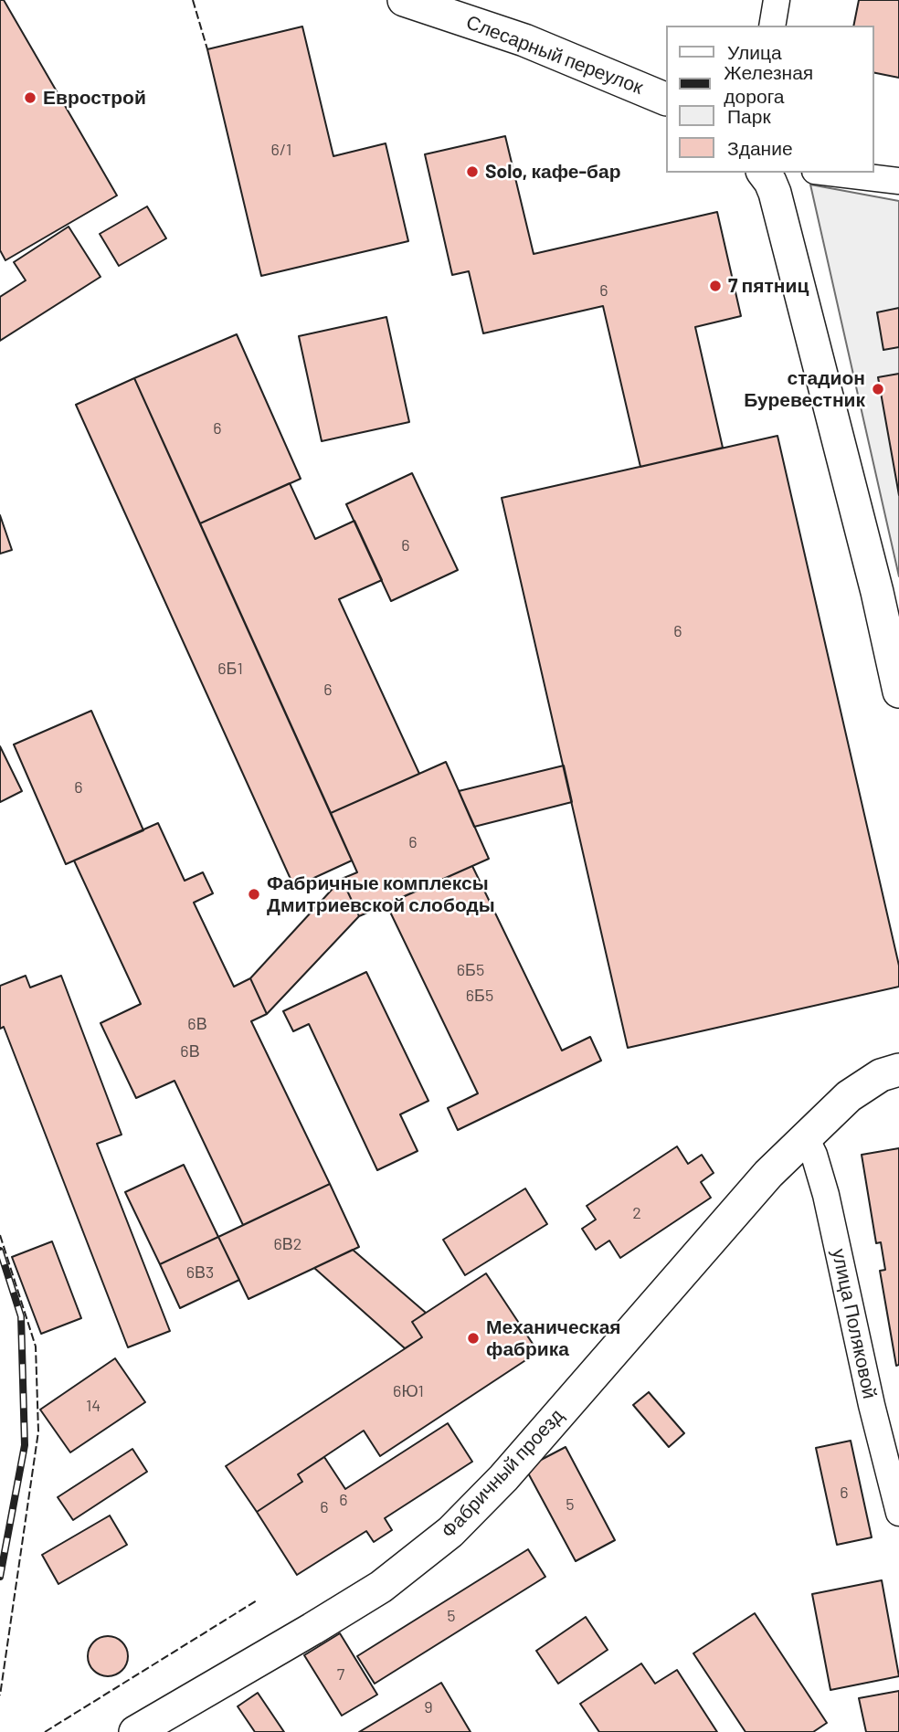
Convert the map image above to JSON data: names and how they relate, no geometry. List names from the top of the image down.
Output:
{
  "streets": {
    "main road": ["Слесарный переулок", "Фабричный проезд"],
    "street": ["улица Поляковой"]
  },
  "crossings": [
    ["улица Поляковой", "Фабричный проезд"]
  ],
  "places": [
    "Еврострой",
    "Solo, кафе-бар",
    "7 пятниц",
    "стадион Буревестник",
    "Фабричные комплексы Дмитриевской слободы",
    "Механическая фабрика"
  ],
  "house_numbers": [
    "6/1",
    "6",
    "6",
    "6",
    "6",
    "6Б1",
    "6",
    "6",
    "6",
    "6Б5",
    "6Б5",
    "6В",
    "6В",
    "2",
    "6В2",
    "6В3",
    "6Ю1",
    "14",
    "6",
    "6",
    "5",
    "6",
    "5",
    "7",
    "9"
  ],
  "legend": [
    "Улица",
    "Железная дорога",
    "Парк",
    "Здание"
  ]
}
